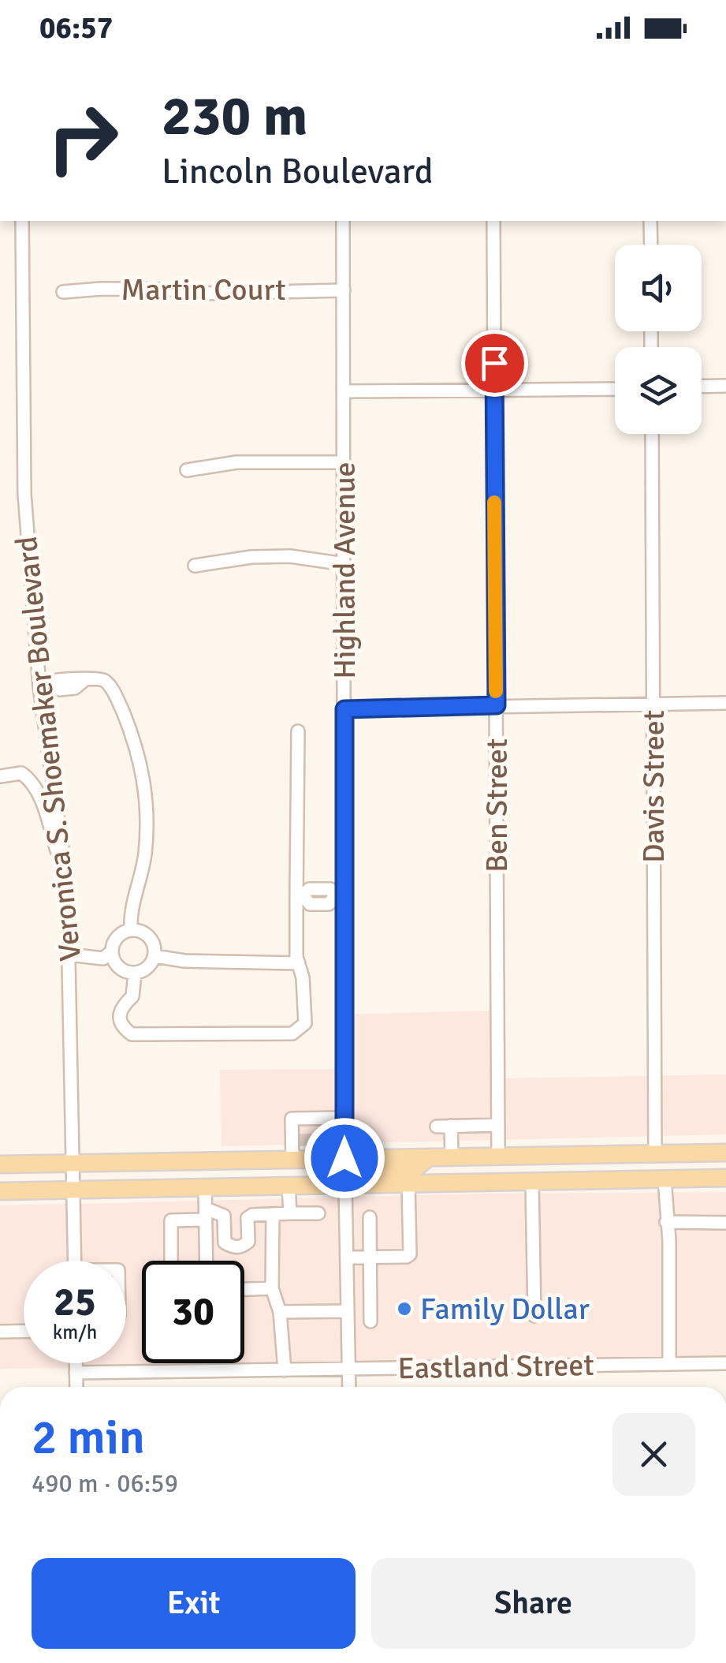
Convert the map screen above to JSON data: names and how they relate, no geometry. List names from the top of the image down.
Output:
{
  "streets": {
    "street": [
      "Martin Court",
      "Highland Avenue",
      "Veronica S. Shoemaker Boulevard",
      "Davis Street",
      "Ben Street",
      "Eastland Street"
    ]
  },
  "crossings": [
    ["Martin Court", "Highland Avenue"]
  ],
  "places": ["Family Dollar"],
  "page": {
    "status": "06:57",
    "turn": ["230 m", "Lincoln Boulevard"],
    "speed": "25 km/h",
    "limit": "30",
    "heading": ["2 min", "490 m · 06:59"],
    "buttons": ["Exit", "Share"]
  }
}
